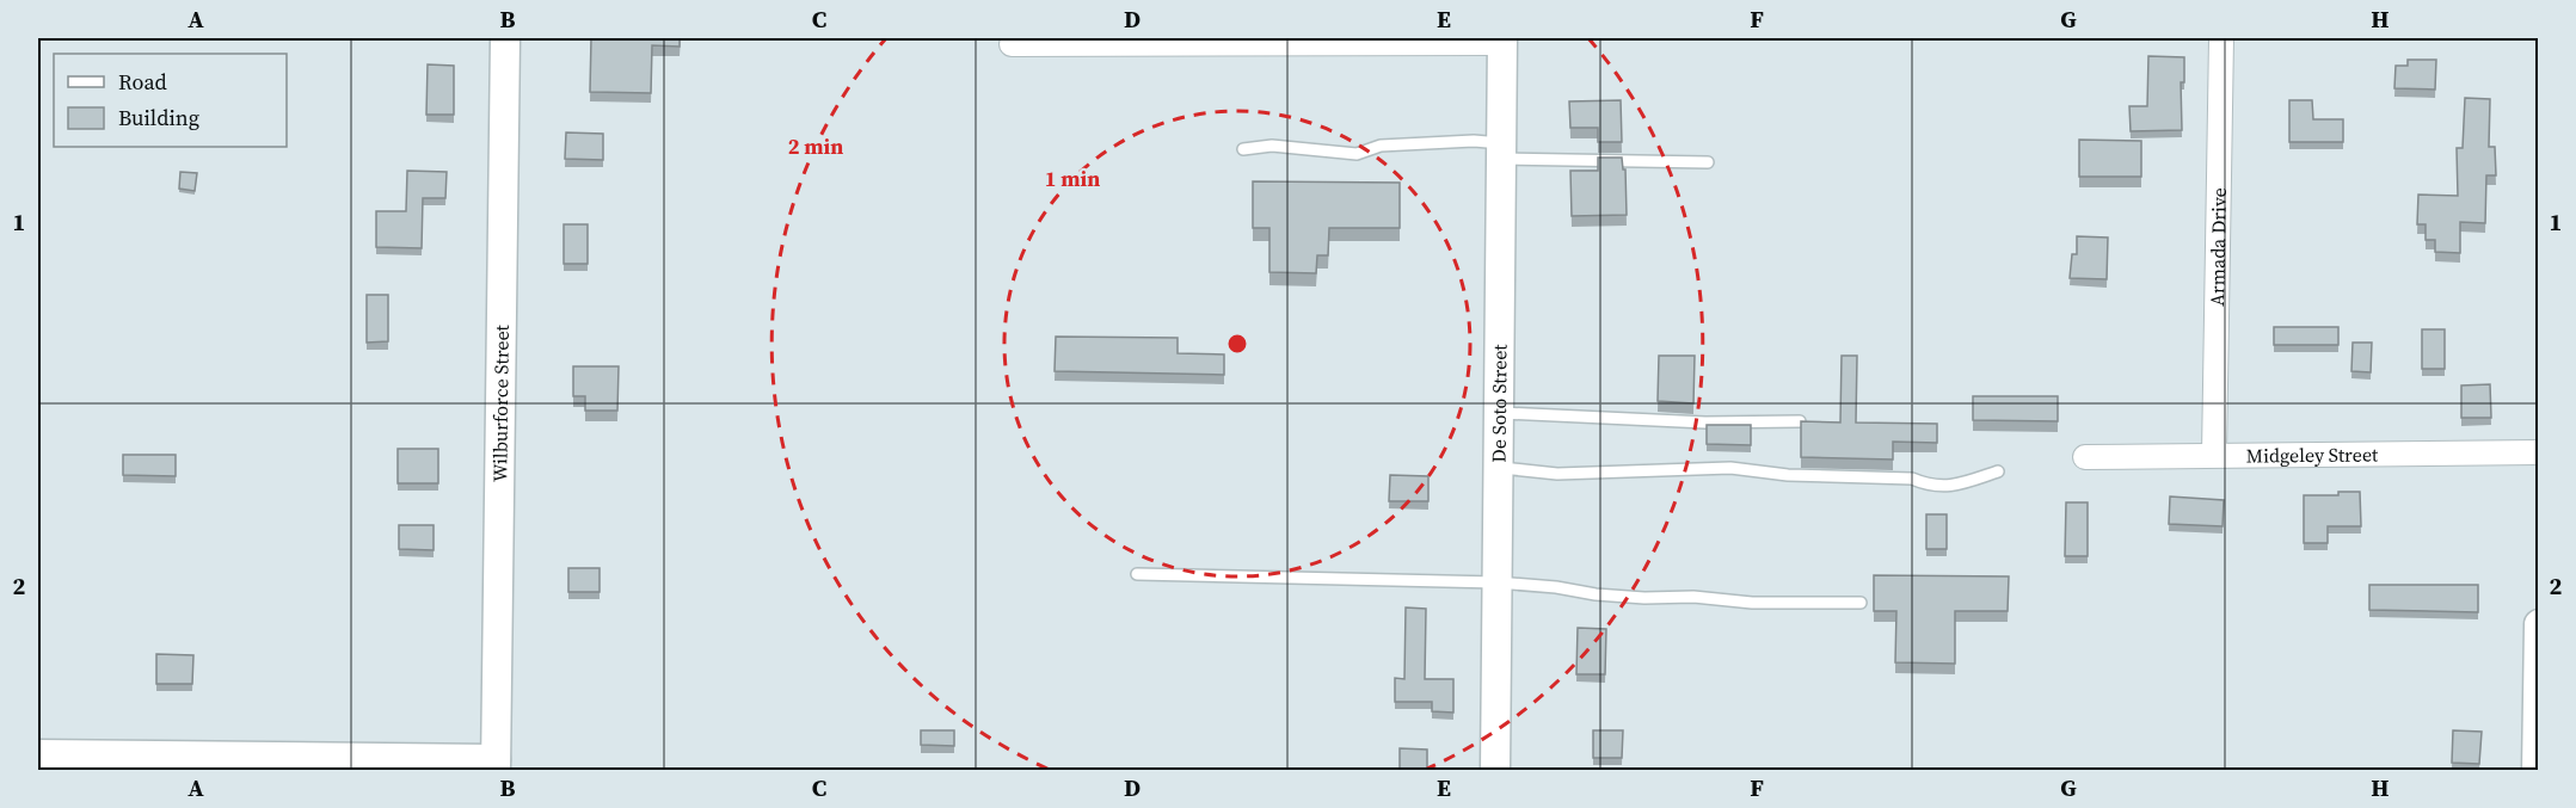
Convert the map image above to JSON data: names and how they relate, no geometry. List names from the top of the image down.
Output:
{
  "streets": {
    "street": [
      "Armada Drive",
      "Wilburforce Street",
      "De Soto Street",
      "Midgeley Street"
    ]
  },
  "crossings": [
    ["Armada Drive", "Midgeley Street"]
  ],
  "legend": ["Road", "Building"],
  "grid": {
    "columns": [
      "A",
      "B",
      "C",
      "D",
      "E",
      "F",
      "G",
      "H"
    ],
    "rows": ["1", "2"]
  },
  "rings": ["2 min", "1 min"]
}
